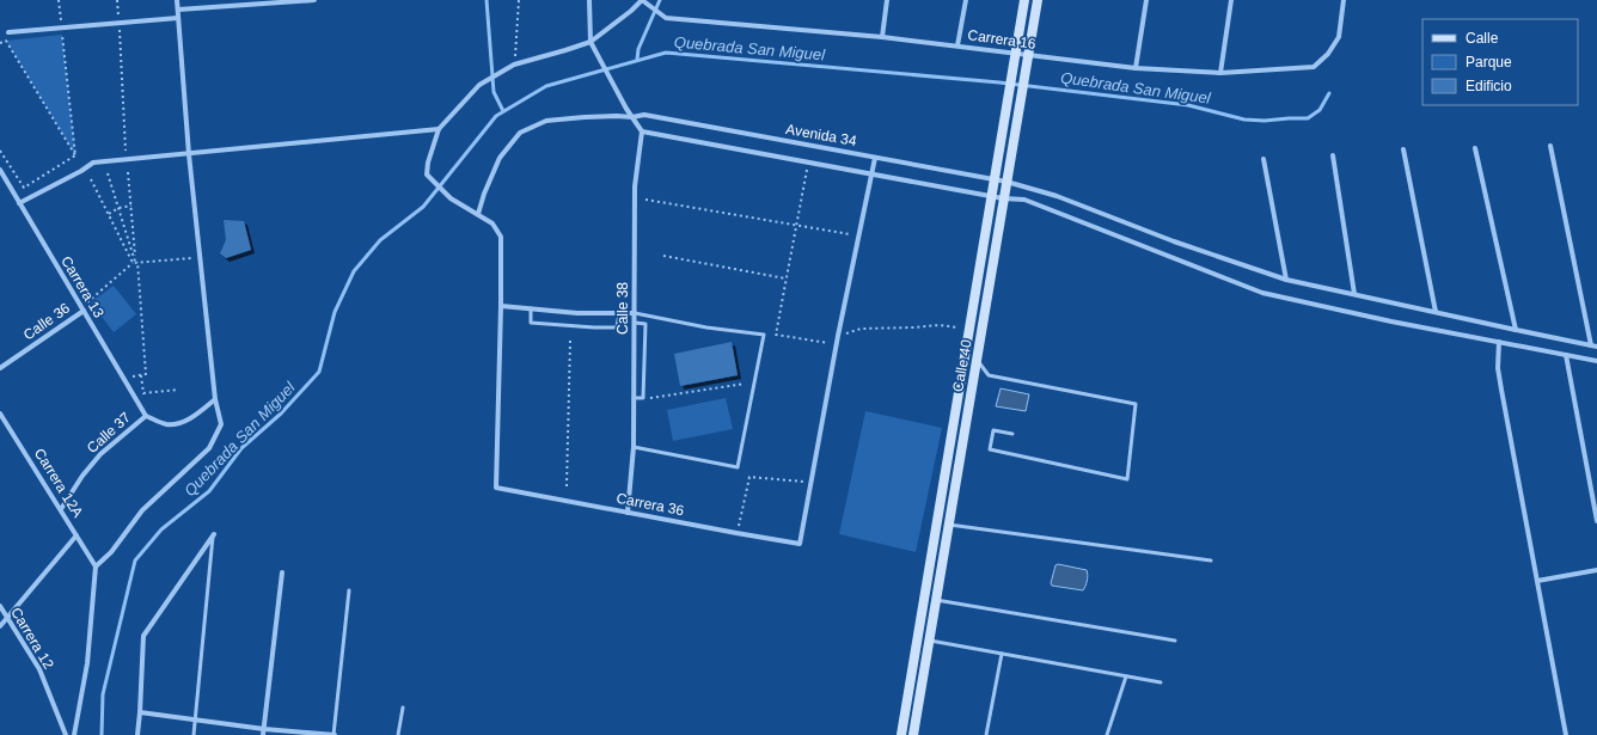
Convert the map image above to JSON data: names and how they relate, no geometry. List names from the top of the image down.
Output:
{
  "streets": {
    "main road": ["Calle 40"],
    "street": [
      "Carrera 16",
      "Avenida 34",
      "Carrera 13",
      "Calle 38",
      "Calle 36",
      "Calle 37",
      "Carrera 12A",
      "Carrera 36",
      "Carrera 12"
    ]
  },
  "crossings": [
    ["Carrera 16", "Calle 40"],
    ["Avenida 34", "Calle 38"],
    ["Avenida 34", "Calle 40"],
    ["Carrera 13", "Calle 36"],
    ["Carrera 13", "Calle 37"],
    ["Calle 38", "Carrera 36"],
    ["Calle 37", "Carrera 12A"]
  ],
  "water": ["Quebrada San Miguel"],
  "legend": ["Calle", "Parque", "Edificio"]
}
